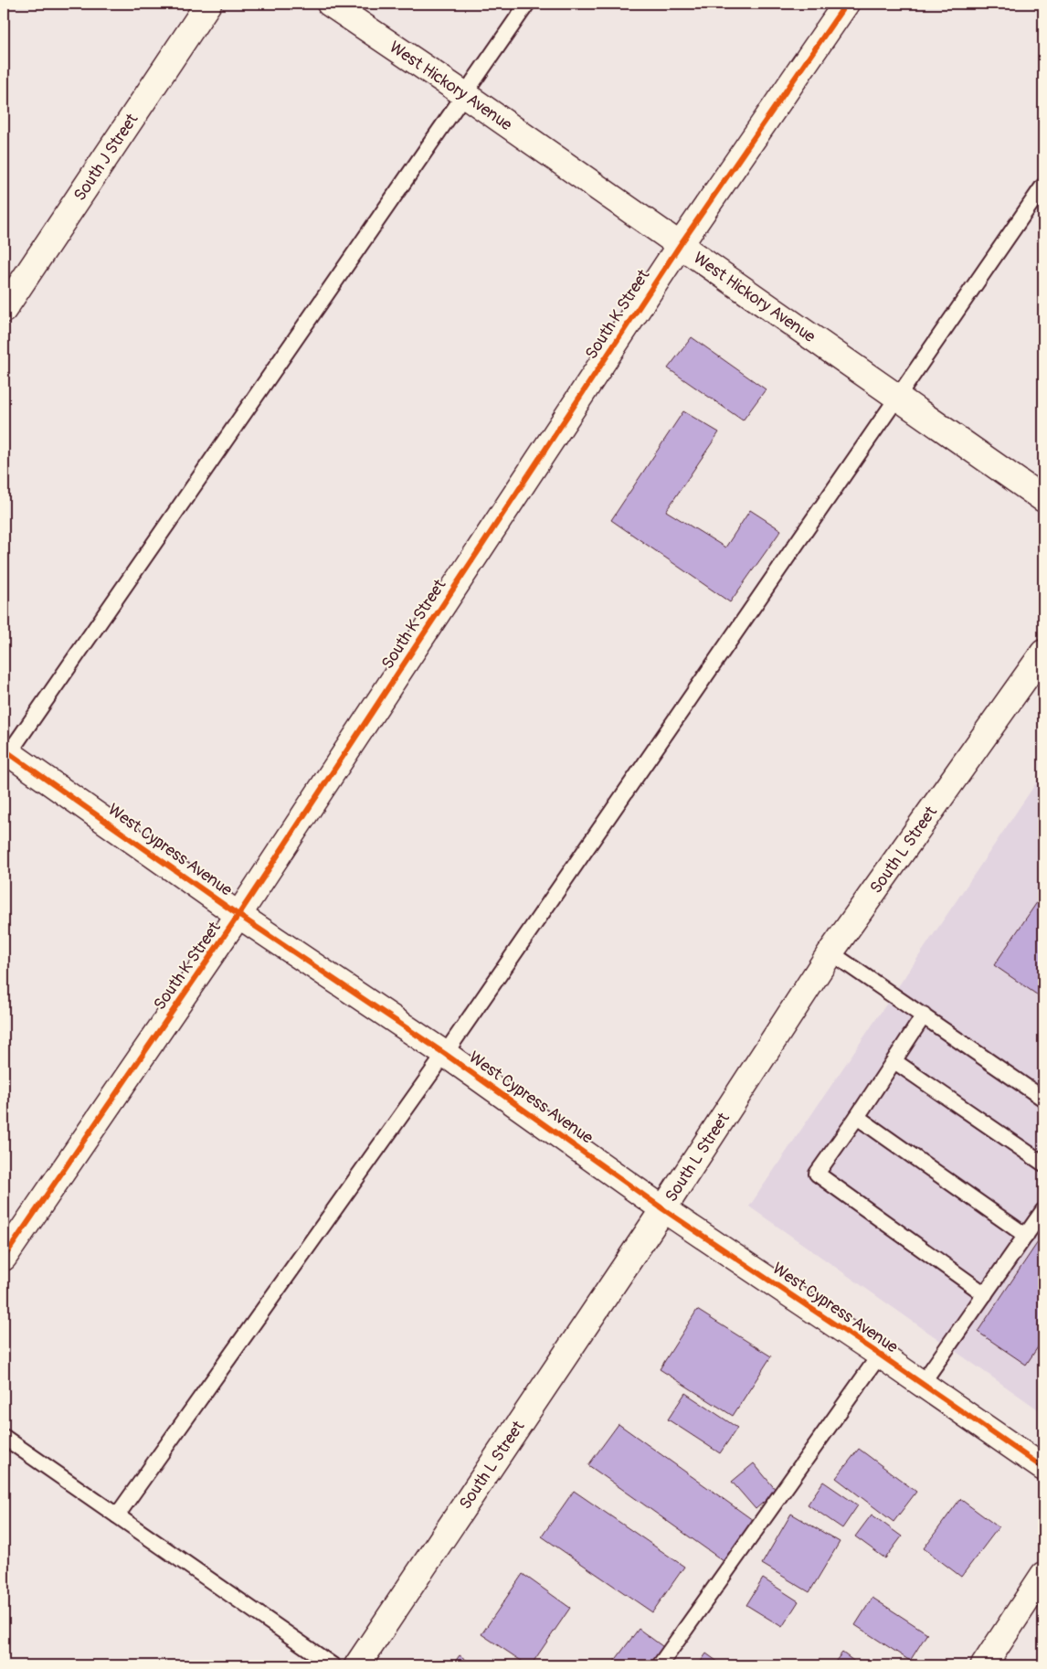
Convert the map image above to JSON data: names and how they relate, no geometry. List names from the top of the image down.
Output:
{
  "streets": {
    "street": [
      "West Hickory Avenue",
      "South J Street",
      "South K Street",
      "South L Street",
      "West Cypress Avenue"
    ]
  },
  "crossings": [
    ["West Hickory Avenue", "South K Street"],
    ["South K Street", "West Cypress Avenue"],
    ["South L Street", "West Cypress Avenue"]
  ]
}
